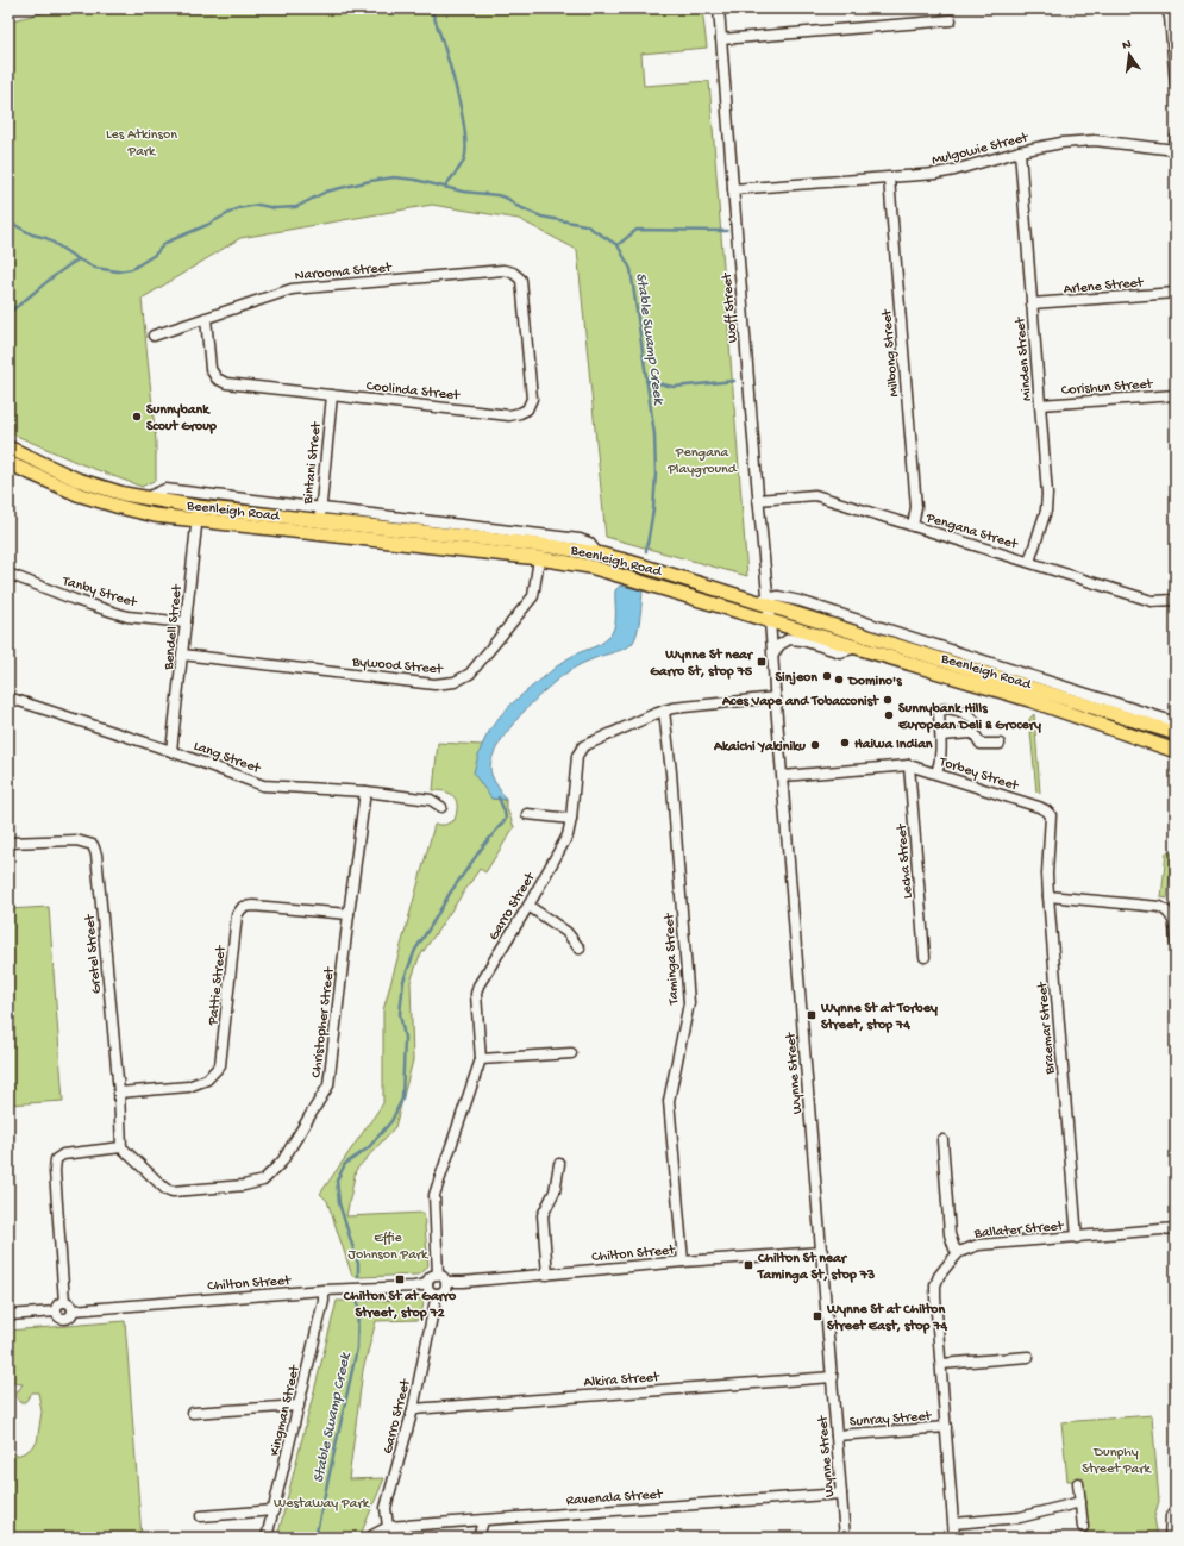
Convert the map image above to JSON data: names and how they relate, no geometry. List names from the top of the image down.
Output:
{
  "streets": {
    "main road": ["Beenleigh Road"],
    "street": [
      "Mulgowie Street",
      "Narooma Street",
      "Arlene Street",
      "Woff Street",
      "Milbong Street",
      "Minden Street",
      "Corishun Street",
      "Coolinda Street",
      "Bintani Street",
      "Pengana Street",
      "Tanby Street",
      "Bendell Street",
      "Bywood Street",
      "Lang Street",
      "Torbey Street",
      "Lecha Street",
      "Garro Street",
      "Gretel Street",
      "Taminga Street",
      "Pattie Street",
      "Christopher Street",
      "Braemar Street",
      "Wynne Street",
      "Ballater Street",
      "Chilton Street",
      "Alkira Street",
      "Kingman Street",
      "Sunray Street",
      "Ravenala Street"
    ]
  },
  "crossings": [
    ["Mulgowie Street", "Woff Street"],
    ["Mulgowie Street", "Milbong Street"],
    ["Mulgowie Street", "Minden Street"],
    ["Narooma Street", "Coolinda Street"],
    ["Arlene Street", "Minden Street"],
    ["Woff Street", "Beenleigh Road"],
    ["Woff Street", "Pengana Street"],
    ["Woff Street", "Wynne Street"],
    ["Milbong Street", "Pengana Street"],
    ["Minden Street", "Corishun Street"],
    ["Minden Street", "Pengana Street"],
    ["Coolinda Street", "Bintani Street"],
    ["Bintani Street", "Beenleigh Road"],
    ["Beenleigh Road", "Bendell Street"],
    ["Beenleigh Road", "Bywood Street"],
    ["Beenleigh Road", "Wynne Street"],
    ["Tanby Street", "Bendell Street"],
    ["Bendell Street", "Bywood Street"],
    ["Bendell Street", "Lang Street"],
    ["Lang Street", "Christopher Street"],
    ["Torbey Street", "Lecha Street"],
    ["Torbey Street", "Braemar Street"],
    ["Torbey Street", "Wynne Street"],
    ["Garro Street", "Taminga Street"],
    ["Garro Street", "Wynne Street"],
    ["Garro Street", "Chilton Street"],
    ["Garro Street", "Alkira Street"],
    ["Garro Street", "Ravenala Street"],
    ["Gretel Street", "Pattie Street"],
    ["Gretel Street", "Christopher Street"],
    ["Taminga Street", "Chilton Street"],
    ["Pattie Street", "Christopher Street"],
    ["Braemar Street", "Ballater Street"],
    ["Wynne Street", "Chilton Street"],
    ["Wynne Street", "Alkira Street"],
    ["Wynne Street", "Sunray Street"],
    ["Wynne Street", "Ravenala Street"],
    ["Ballater Street", "Sunray Street"],
    ["Chilton Street", "Kingman Street"]
  ],
  "water": ["Stable Swamp Creek"],
  "parks": [
    "Les Atkinson Park",
    "Pengana Playground",
    "Effie Johnson Park",
    "Dunphy Street Park",
    "Westaway Park"
  ],
  "places": {
    "other": [
      "Sunnybank Scout Group",
      "Sinjeon",
      "Domino's",
      "Aces Vape and Tobacconist",
      "Sunnybank Hills European Deli & Grocery",
      "Haiwa Indian",
      "Akaichi Yakiniku"
    ],
    "transit": [
      "Wynne St near Garro St, stop 75",
      "Wynne St at Torbey Street, stop 74",
      "Chilton St near Taminga St, stop 73",
      "Chilton St at Garro Street, stop 72",
      "Wynne St at Chilton Street East, stop 74"
    ]
  },
  "north": "top"
}
